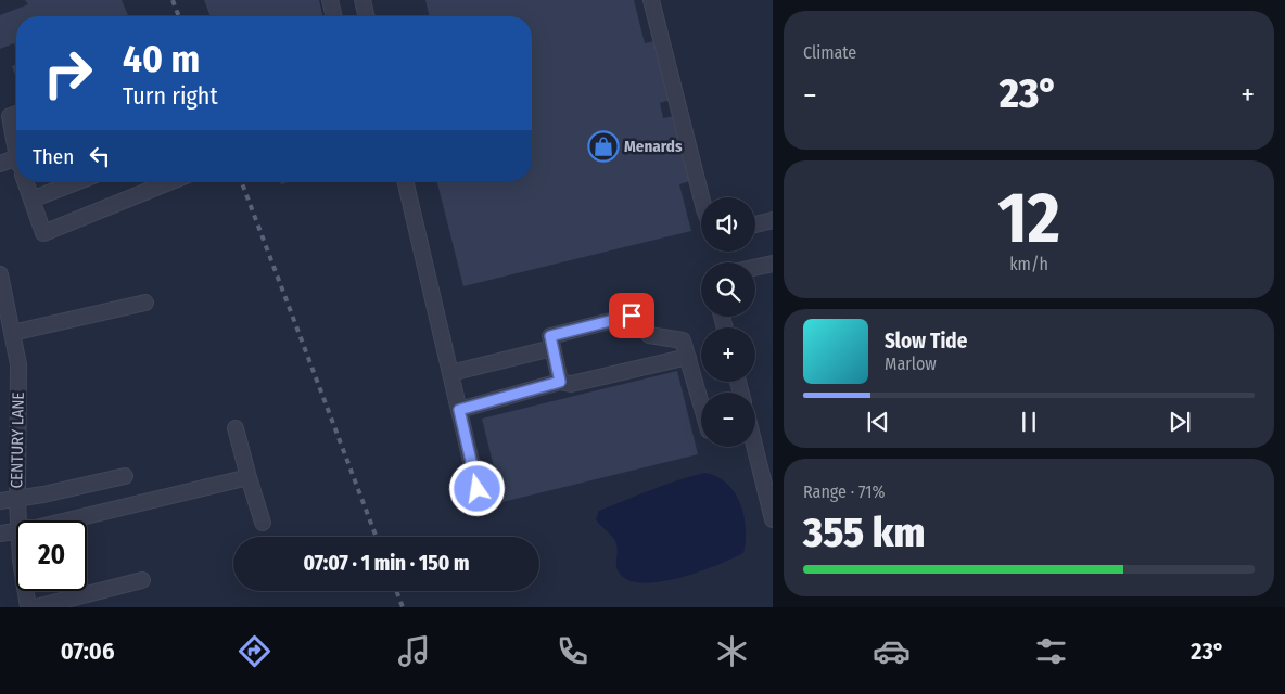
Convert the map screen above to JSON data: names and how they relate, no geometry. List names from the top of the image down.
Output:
{
  "streets": {
    "street": ["CENTURY LANE"]
  },
  "places": {
    "shop": ["Menards"]
  },
  "page": {
    "tile": [
      "Climate",
      ["12", "km/h"],
      ["Range · 71%", "355 km"]
    ],
    "turn": ["40 m", "Turn right"],
    "heat": ["−", "23°", "+"],
    "then": "Then",
    "map_buttons": ["+", "−"],
    "song": ["Slow Tide", "Marlow"],
    "limit": "20",
    "trip": "07:07 · 1 min · 150 m",
    "tabs": ["07:06", "23°"]
  }
}
